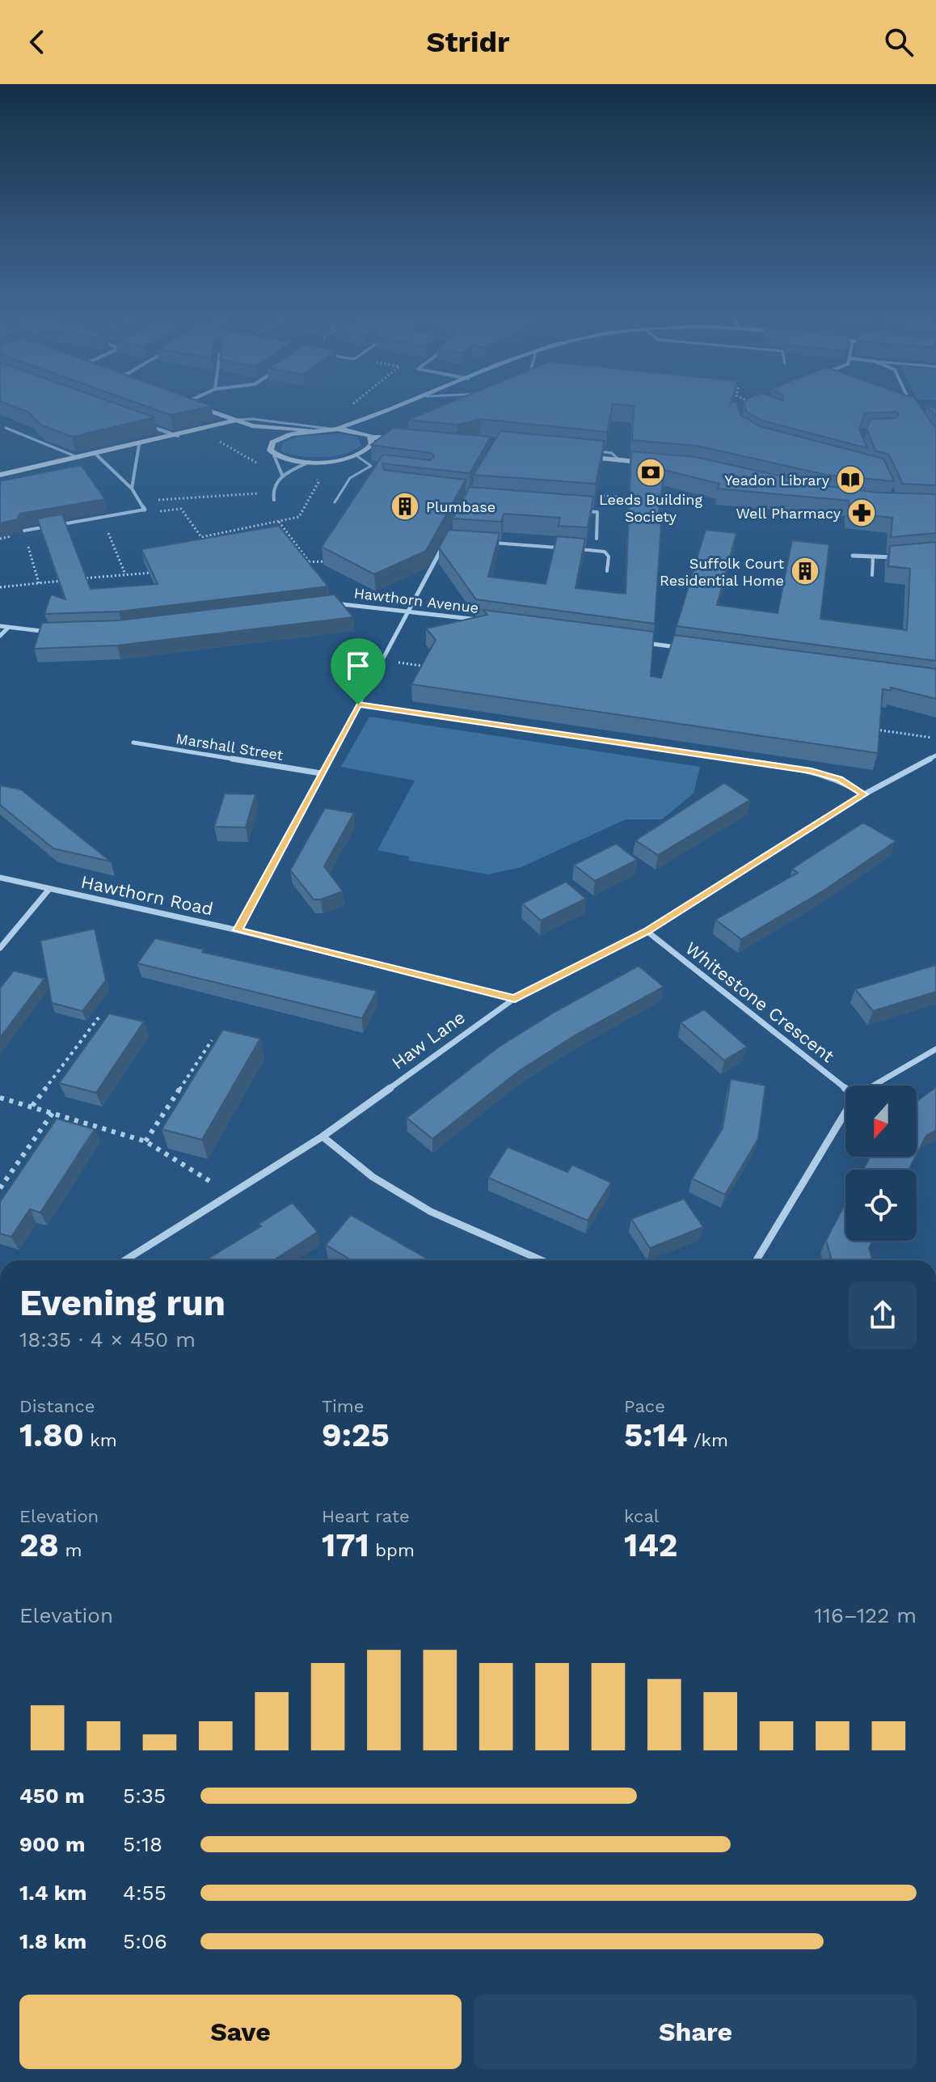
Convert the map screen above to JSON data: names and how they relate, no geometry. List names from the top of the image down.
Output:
{
  "streets": {
    "street": [
      "Hawthorn Avenue",
      "Marshall Street",
      "Hawthorn Road",
      "Whitestone Crescent",
      "Haw Lane"
    ]
  },
  "crossings": [
    ["Hawthorn Road", "Haw Lane"],
    ["Whitestone Crescent", "Haw Lane"]
  ],
  "places": {
    "bank": ["Leeds Building Society"],
    "library": ["Yeadon Library"],
    "building": ["Plumbase", "Suffolk Court Residential Home"],
    "pharmacy": ["Well Pharmacy"]
  },
  "north": "bottom",
  "page": {
    "header": "Stridr",
    "heading": ["Evening run", "18:35 · 4 × 450 m"],
    "stats": [
      ["Distance", "1.80 km"],
      ["Time", "9:25"],
      ["Pace", "5:14 /km"],
      ["Elevation", "28 m"],
      ["Heart rate", "171 bpm"],
      ["kcal", "142"]
    ],
    "chart": ["Elevation", "116–122 m"],
    "list": [
      {
        "name": "450 m",
        "note": "5:35"
      },
      {
        "name": "900 m",
        "note": "5:18"
      },
      {
        "name": "1.4 km",
        "note": "4:55"
      },
      {
        "name": "1.8 km",
        "note": "5:06"
      }
    ],
    "buttons": ["Save", "Share"]
  }
}
